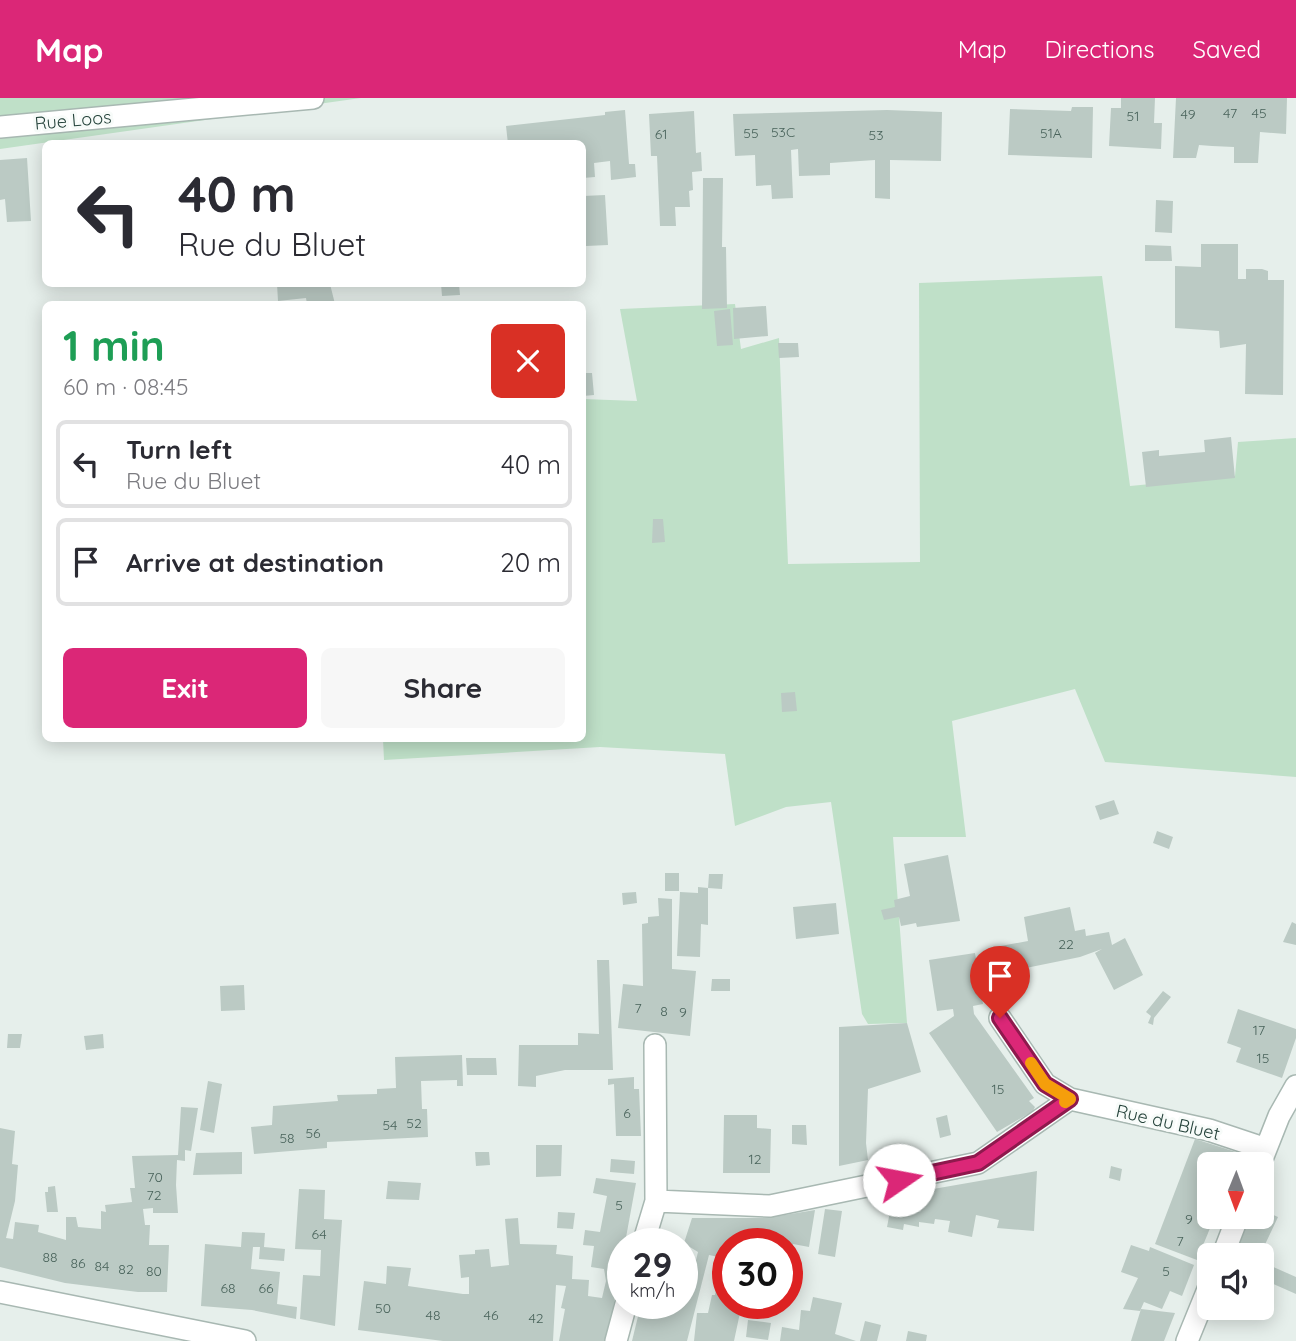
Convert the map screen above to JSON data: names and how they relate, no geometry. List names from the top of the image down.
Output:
{
  "streets": {
    "street": ["Rue Loos", "Rue du Bluet"]
  },
  "house_numbers": [
    "47",
    "45",
    "49",
    "51",
    "53C",
    "55",
    "51A",
    "61",
    "53",
    "22",
    "7",
    "8",
    "9",
    "17",
    "15",
    "15",
    "6",
    "52",
    "54",
    "56",
    "58",
    "12",
    "70",
    "72",
    "5",
    "9",
    "64",
    "7",
    "88",
    "86",
    "84",
    "82",
    "80",
    "5",
    "68",
    "66",
    "50",
    "48",
    "46",
    "42"
  ],
  "north": "bottom",
  "page": {
    "header": "Map",
    "nav": ["Map", "Directions", "Saved"],
    "turn": ["40 m", "Rue du Bluet"],
    "heading": ["1 min", "60 m · 08:45"],
    "list": [
      {
        "name": "Turn left",
        "note": "Rue du Bluet",
        "value": "40 m"
      },
      {
        "name": "Arrive at destination",
        "value": "20 m"
      }
    ],
    "buttons": ["Exit", "Share"],
    "speed": "29 km/h",
    "limit": "30"
  }
}
